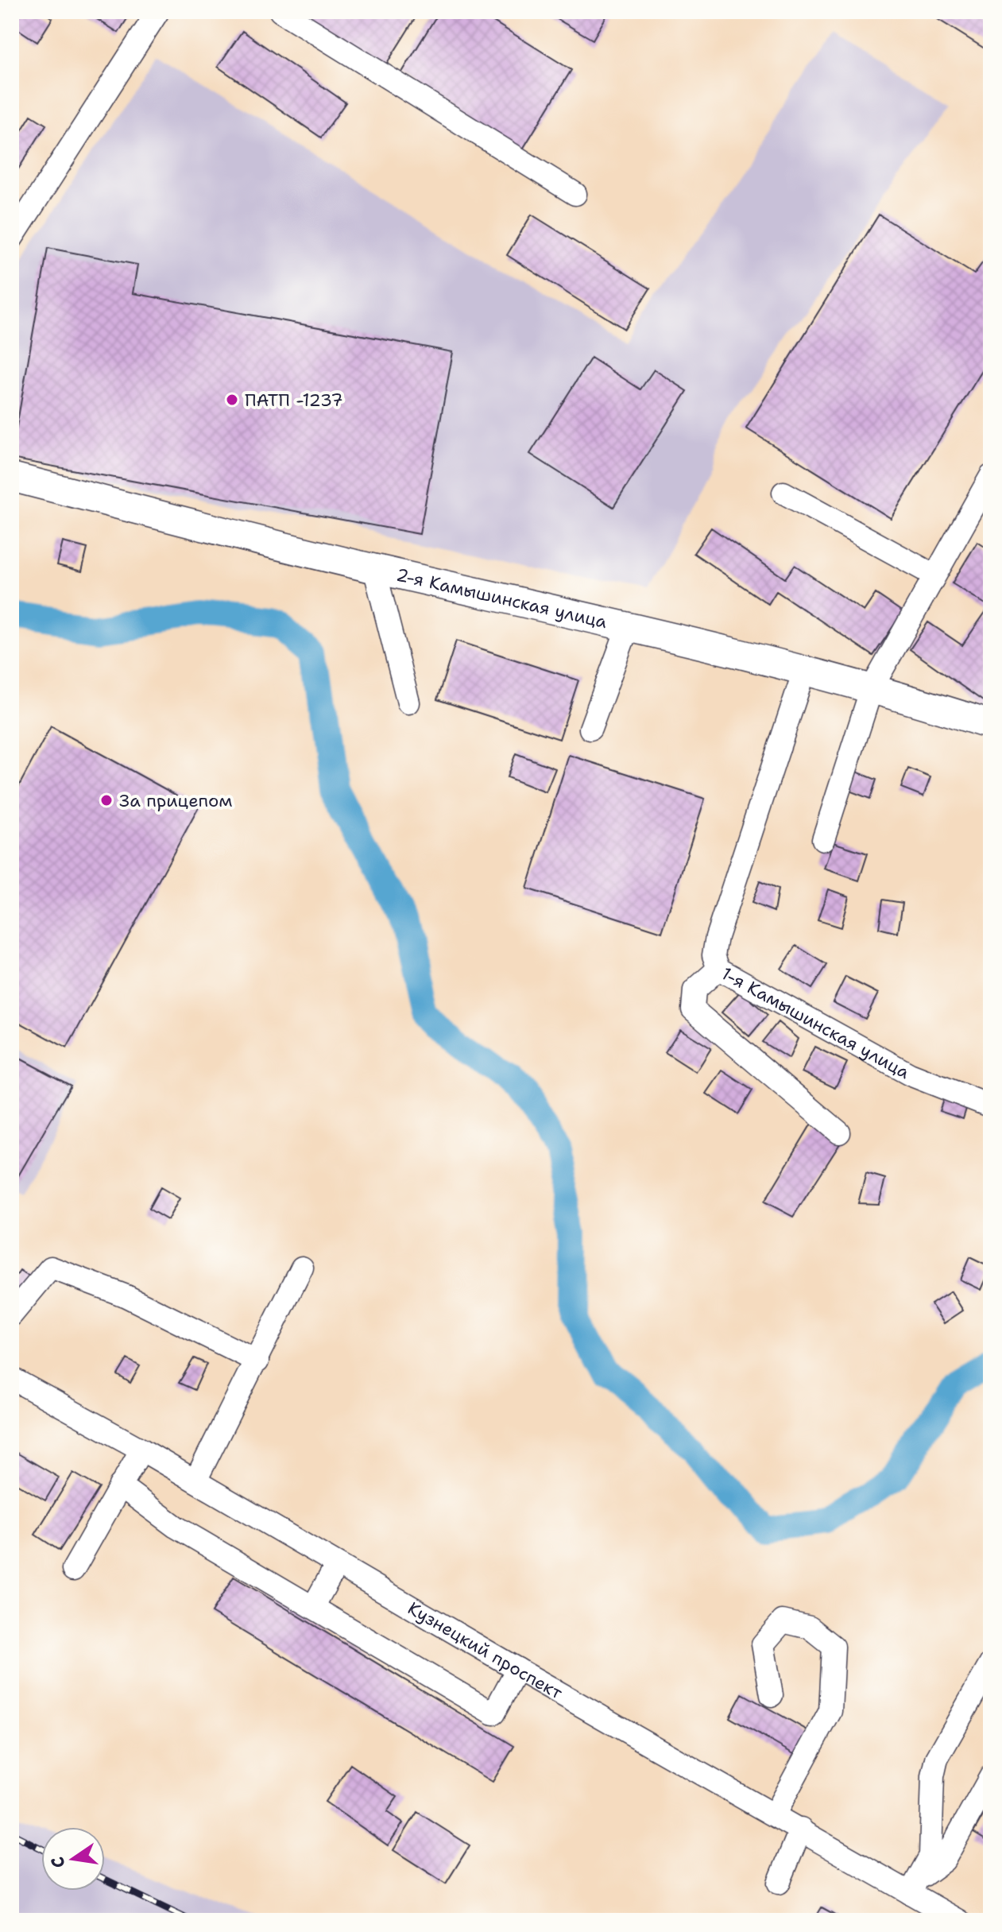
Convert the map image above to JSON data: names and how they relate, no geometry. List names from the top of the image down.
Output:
{
  "streets": {
    "main road": ["2-я Камышинская улица"],
    "street": ["1-я Камышинская улица", "Кузнецкий проспект"]
  },
  "crossings": [
    ["2-я Камышинская улица", "1-я Камышинская улица"]
  ],
  "places": ["ПАТП -1237", "За прицепом"],
  "north": "left"
}
